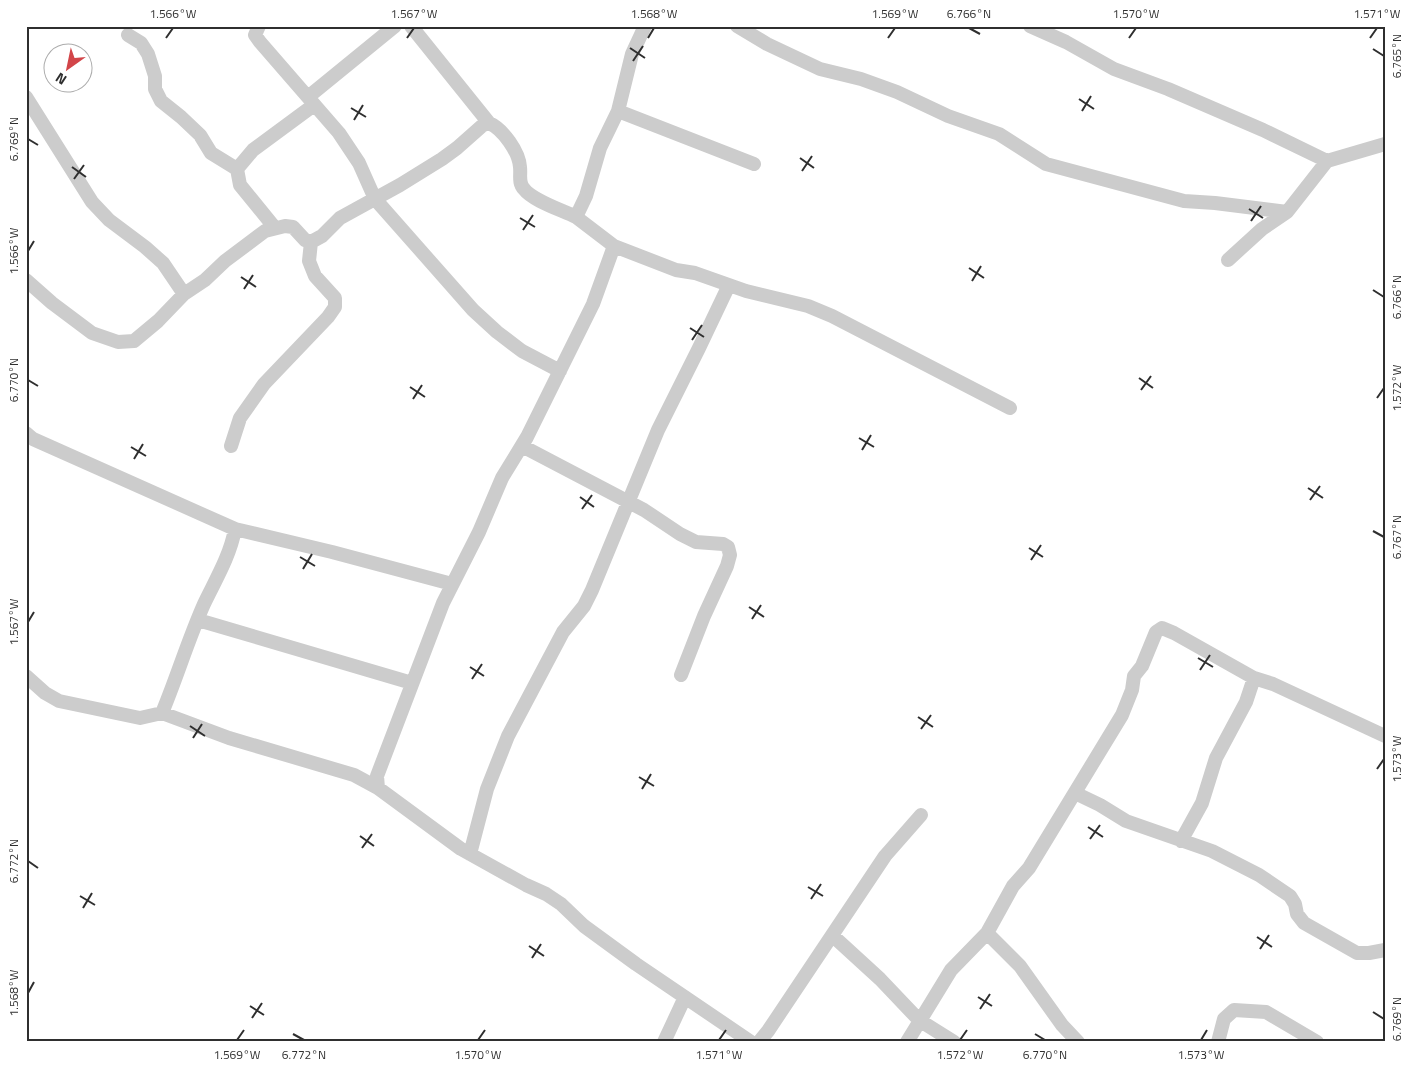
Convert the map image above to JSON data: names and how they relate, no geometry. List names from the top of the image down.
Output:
{
  "north": "bottom left",
  "coordinates": [
    "1.566°W",
    "1.567°W",
    "1.568°W",
    "1.569°W",
    "6.766°N",
    "1.570°W",
    "1.571°W",
    "6.765°N",
    "6.769°N",
    "6.770°N",
    "1.572°W",
    "6.767°N",
    "1.573°W",
    "6.772°N"
  ]
}
